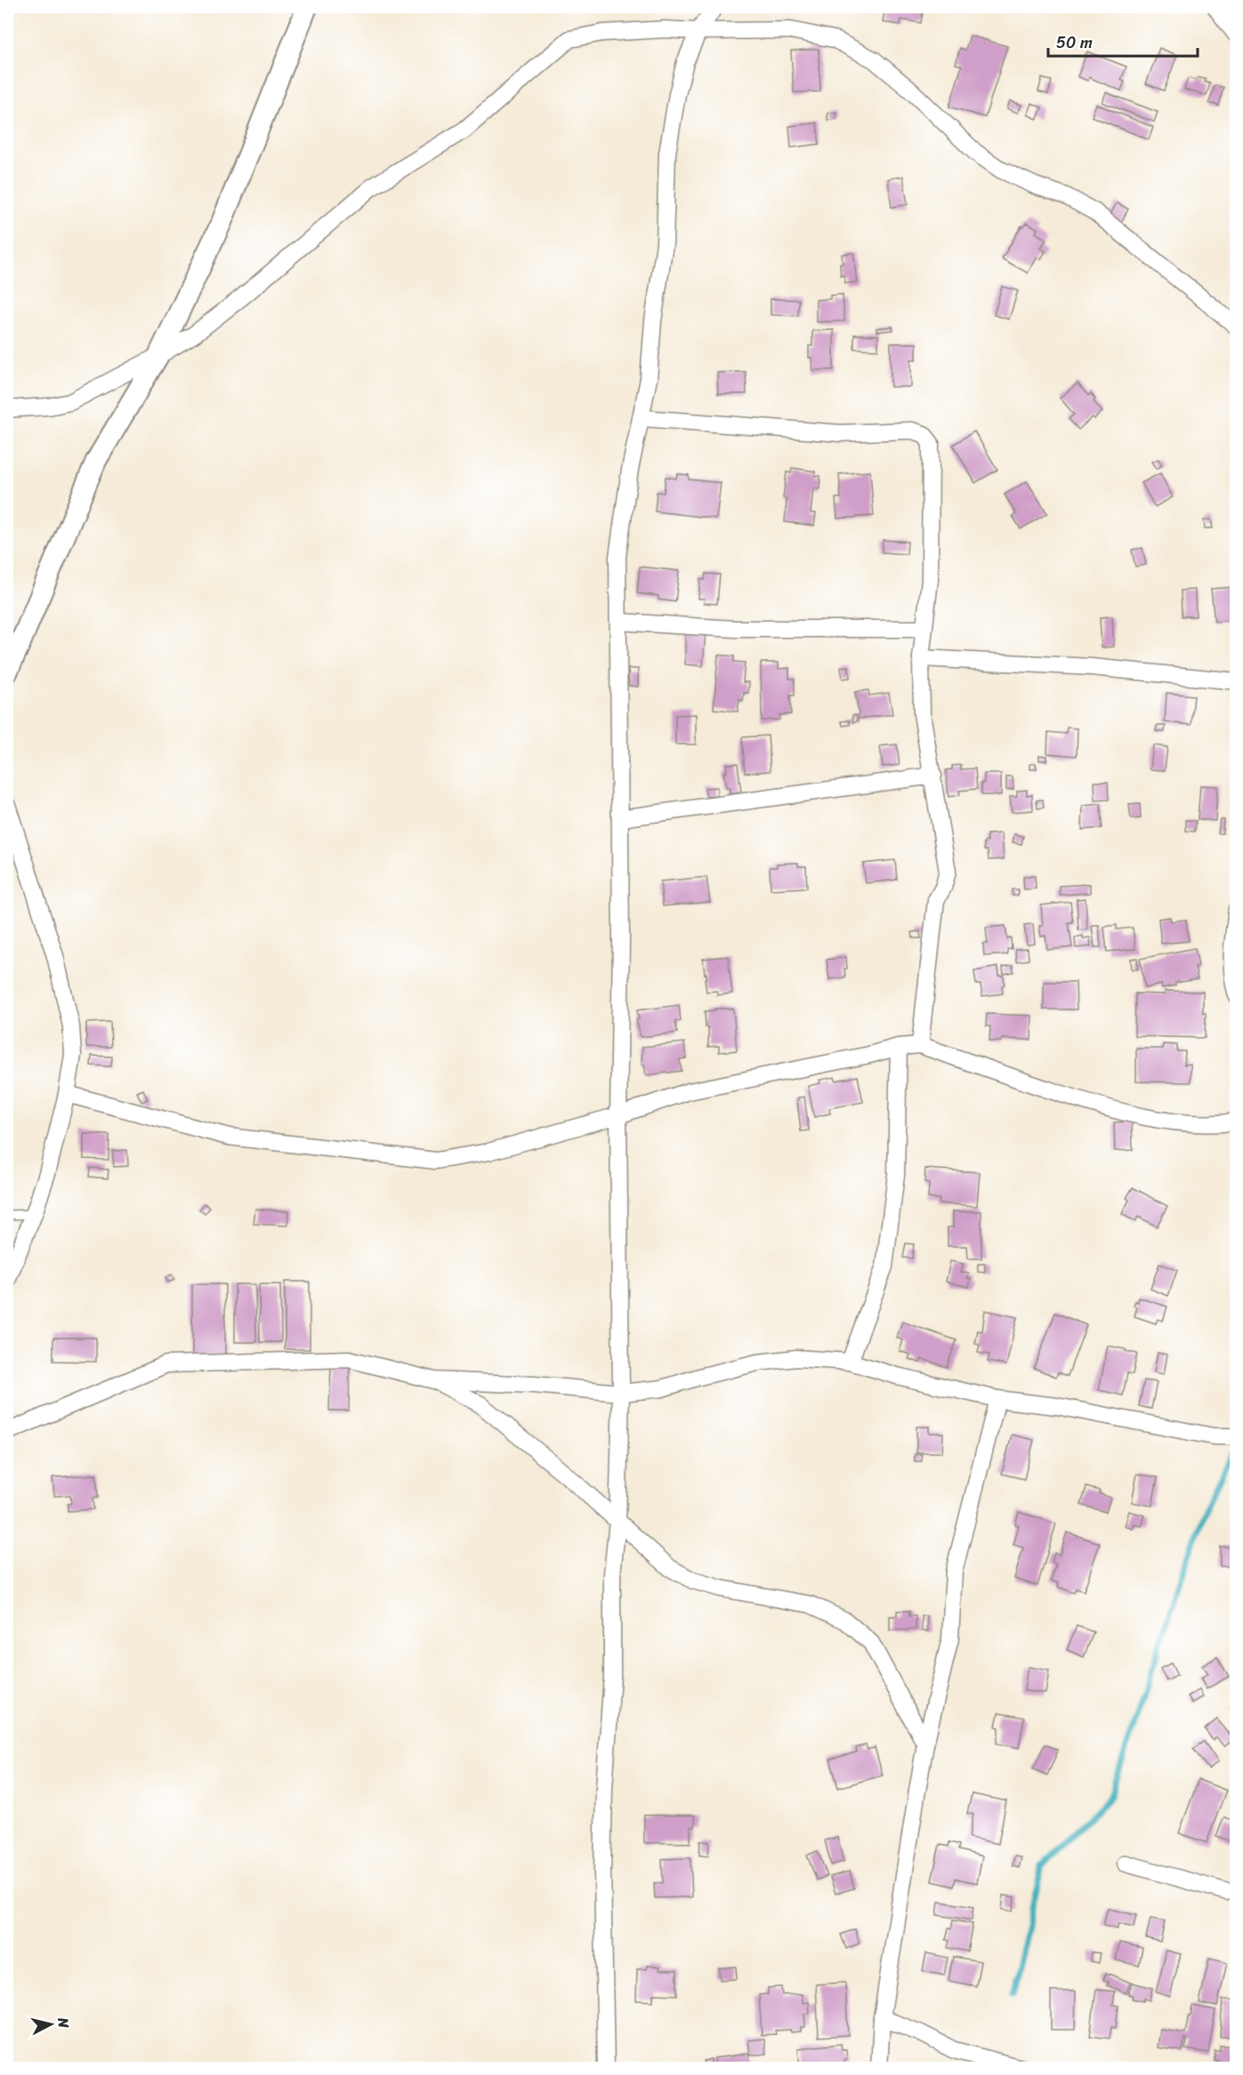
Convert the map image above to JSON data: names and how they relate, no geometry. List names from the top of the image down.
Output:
{
  "scale_bar": "50 m",
  "north": "right"
}
